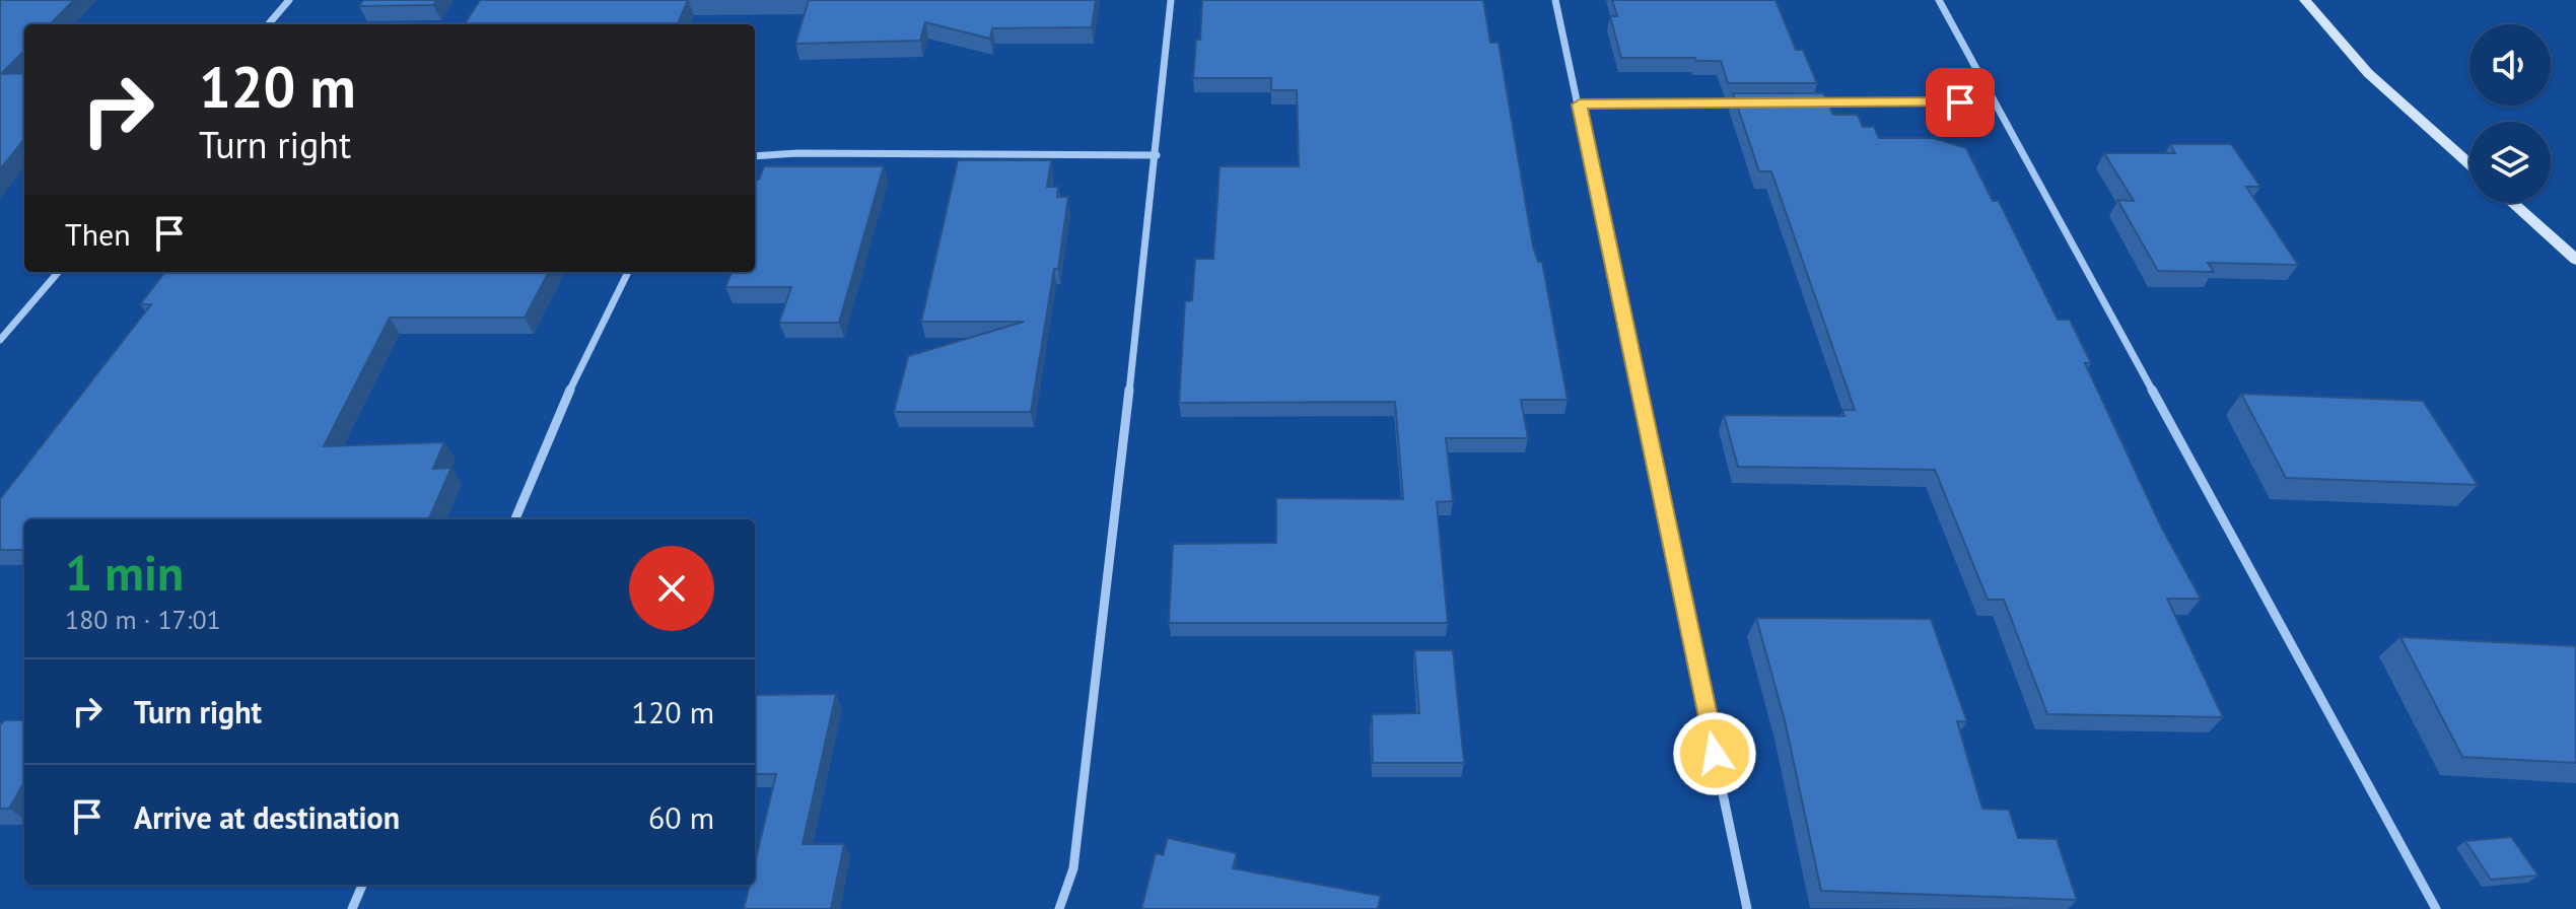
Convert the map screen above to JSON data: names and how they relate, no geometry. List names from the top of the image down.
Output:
{
  "page": {
    "turn": ["120 m", "Turn right"],
    "then": "Then",
    "heading": ["1 min", "180 m · 17:01"],
    "list": [
      {
        "name": "Turn right",
        "value": "120 m"
      },
      {
        "name": "Arrive at destination",
        "value": "60 m"
      }
    ]
  }
}
